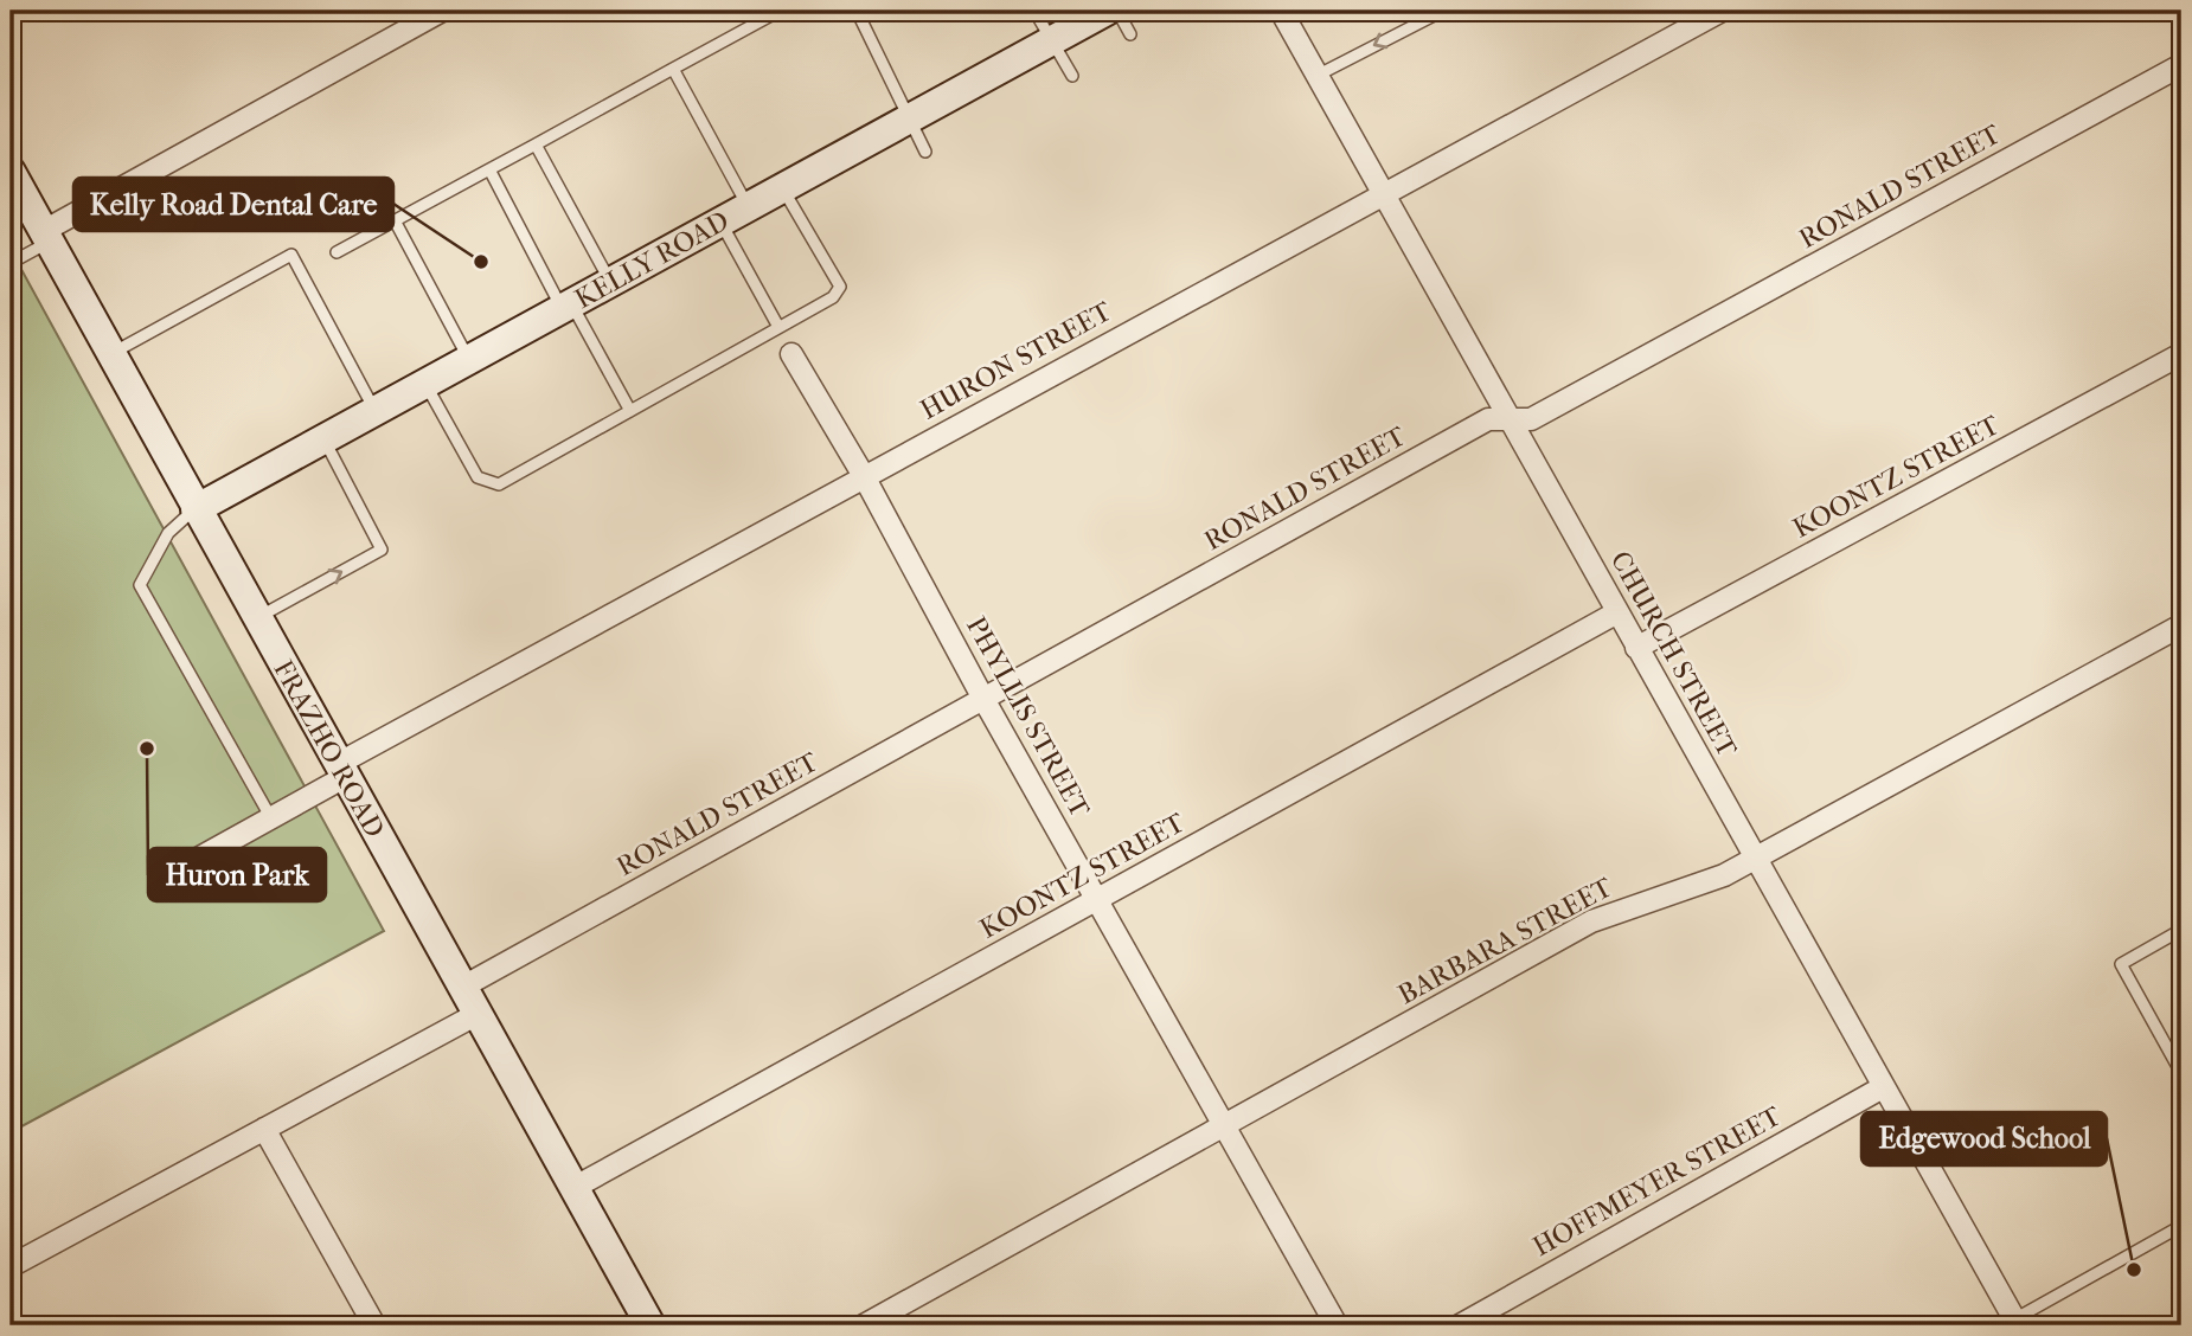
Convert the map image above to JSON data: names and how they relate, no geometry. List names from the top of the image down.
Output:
{
  "streets": {
    "street": [
      "RONALD STREET",
      "KELLY ROAD",
      "HURON STREET",
      "KOONTZ STREET",
      "CHURCH STREET",
      "PHYLLIS STREET",
      "FRAZHO ROAD",
      "BARBARA STREET",
      "HOFFMEYER STREET"
    ]
  },
  "crossings": [
    ["RONALD STREET", "CHURCH STREET"],
    ["RONALD STREET", "PHYLLIS STREET"],
    ["RONALD STREET", "FRAZHO ROAD"],
    ["KELLY ROAD", "FRAZHO ROAD"],
    ["HURON STREET", "CHURCH STREET"],
    ["HURON STREET", "PHYLLIS STREET"],
    ["HURON STREET", "FRAZHO ROAD"],
    ["KOONTZ STREET", "CHURCH STREET"],
    ["KOONTZ STREET", "PHYLLIS STREET"],
    ["KOONTZ STREET", "FRAZHO ROAD"],
    ["CHURCH STREET", "BARBARA STREET"],
    ["CHURCH STREET", "HOFFMEYER STREET"],
    ["PHYLLIS STREET", "BARBARA STREET"]
  ],
  "places": ["Kelly Road Dental Care", "Huron Park", "Edgewood School"]
}
